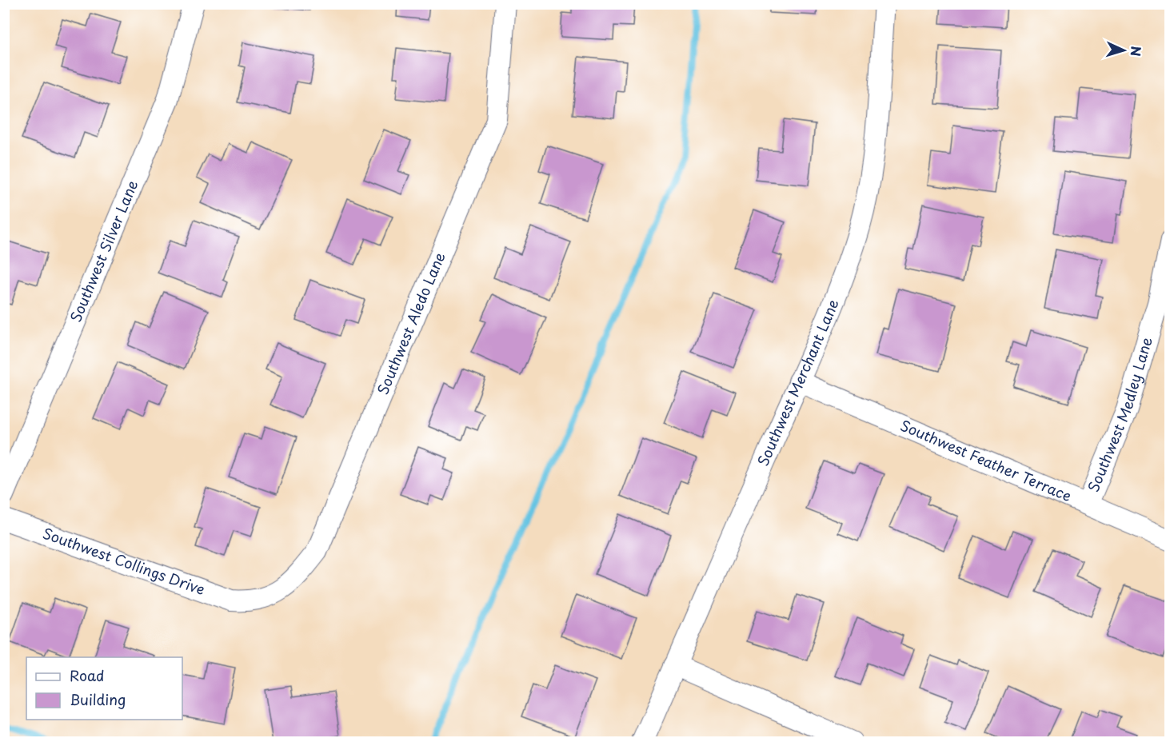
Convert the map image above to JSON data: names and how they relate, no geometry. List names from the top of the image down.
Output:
{
  "streets": {
    "street": [
      "Southwest Silver Lane",
      "Southwest Aledo Lane",
      "Southwest Merchant Lane",
      "Southwest Medley Lane",
      "Southwest Feather Terrace",
      "Southwest Collings Drive"
    ]
  },
  "crossings": [
    ["Southwest Aledo Lane", "Southwest Collings Drive"],
    ["Southwest Merchant Lane", "Southwest Feather Terrace"],
    ["Southwest Medley Lane", "Southwest Feather Terrace"]
  ],
  "legend": ["Road", "Building"],
  "north": "right"
}
